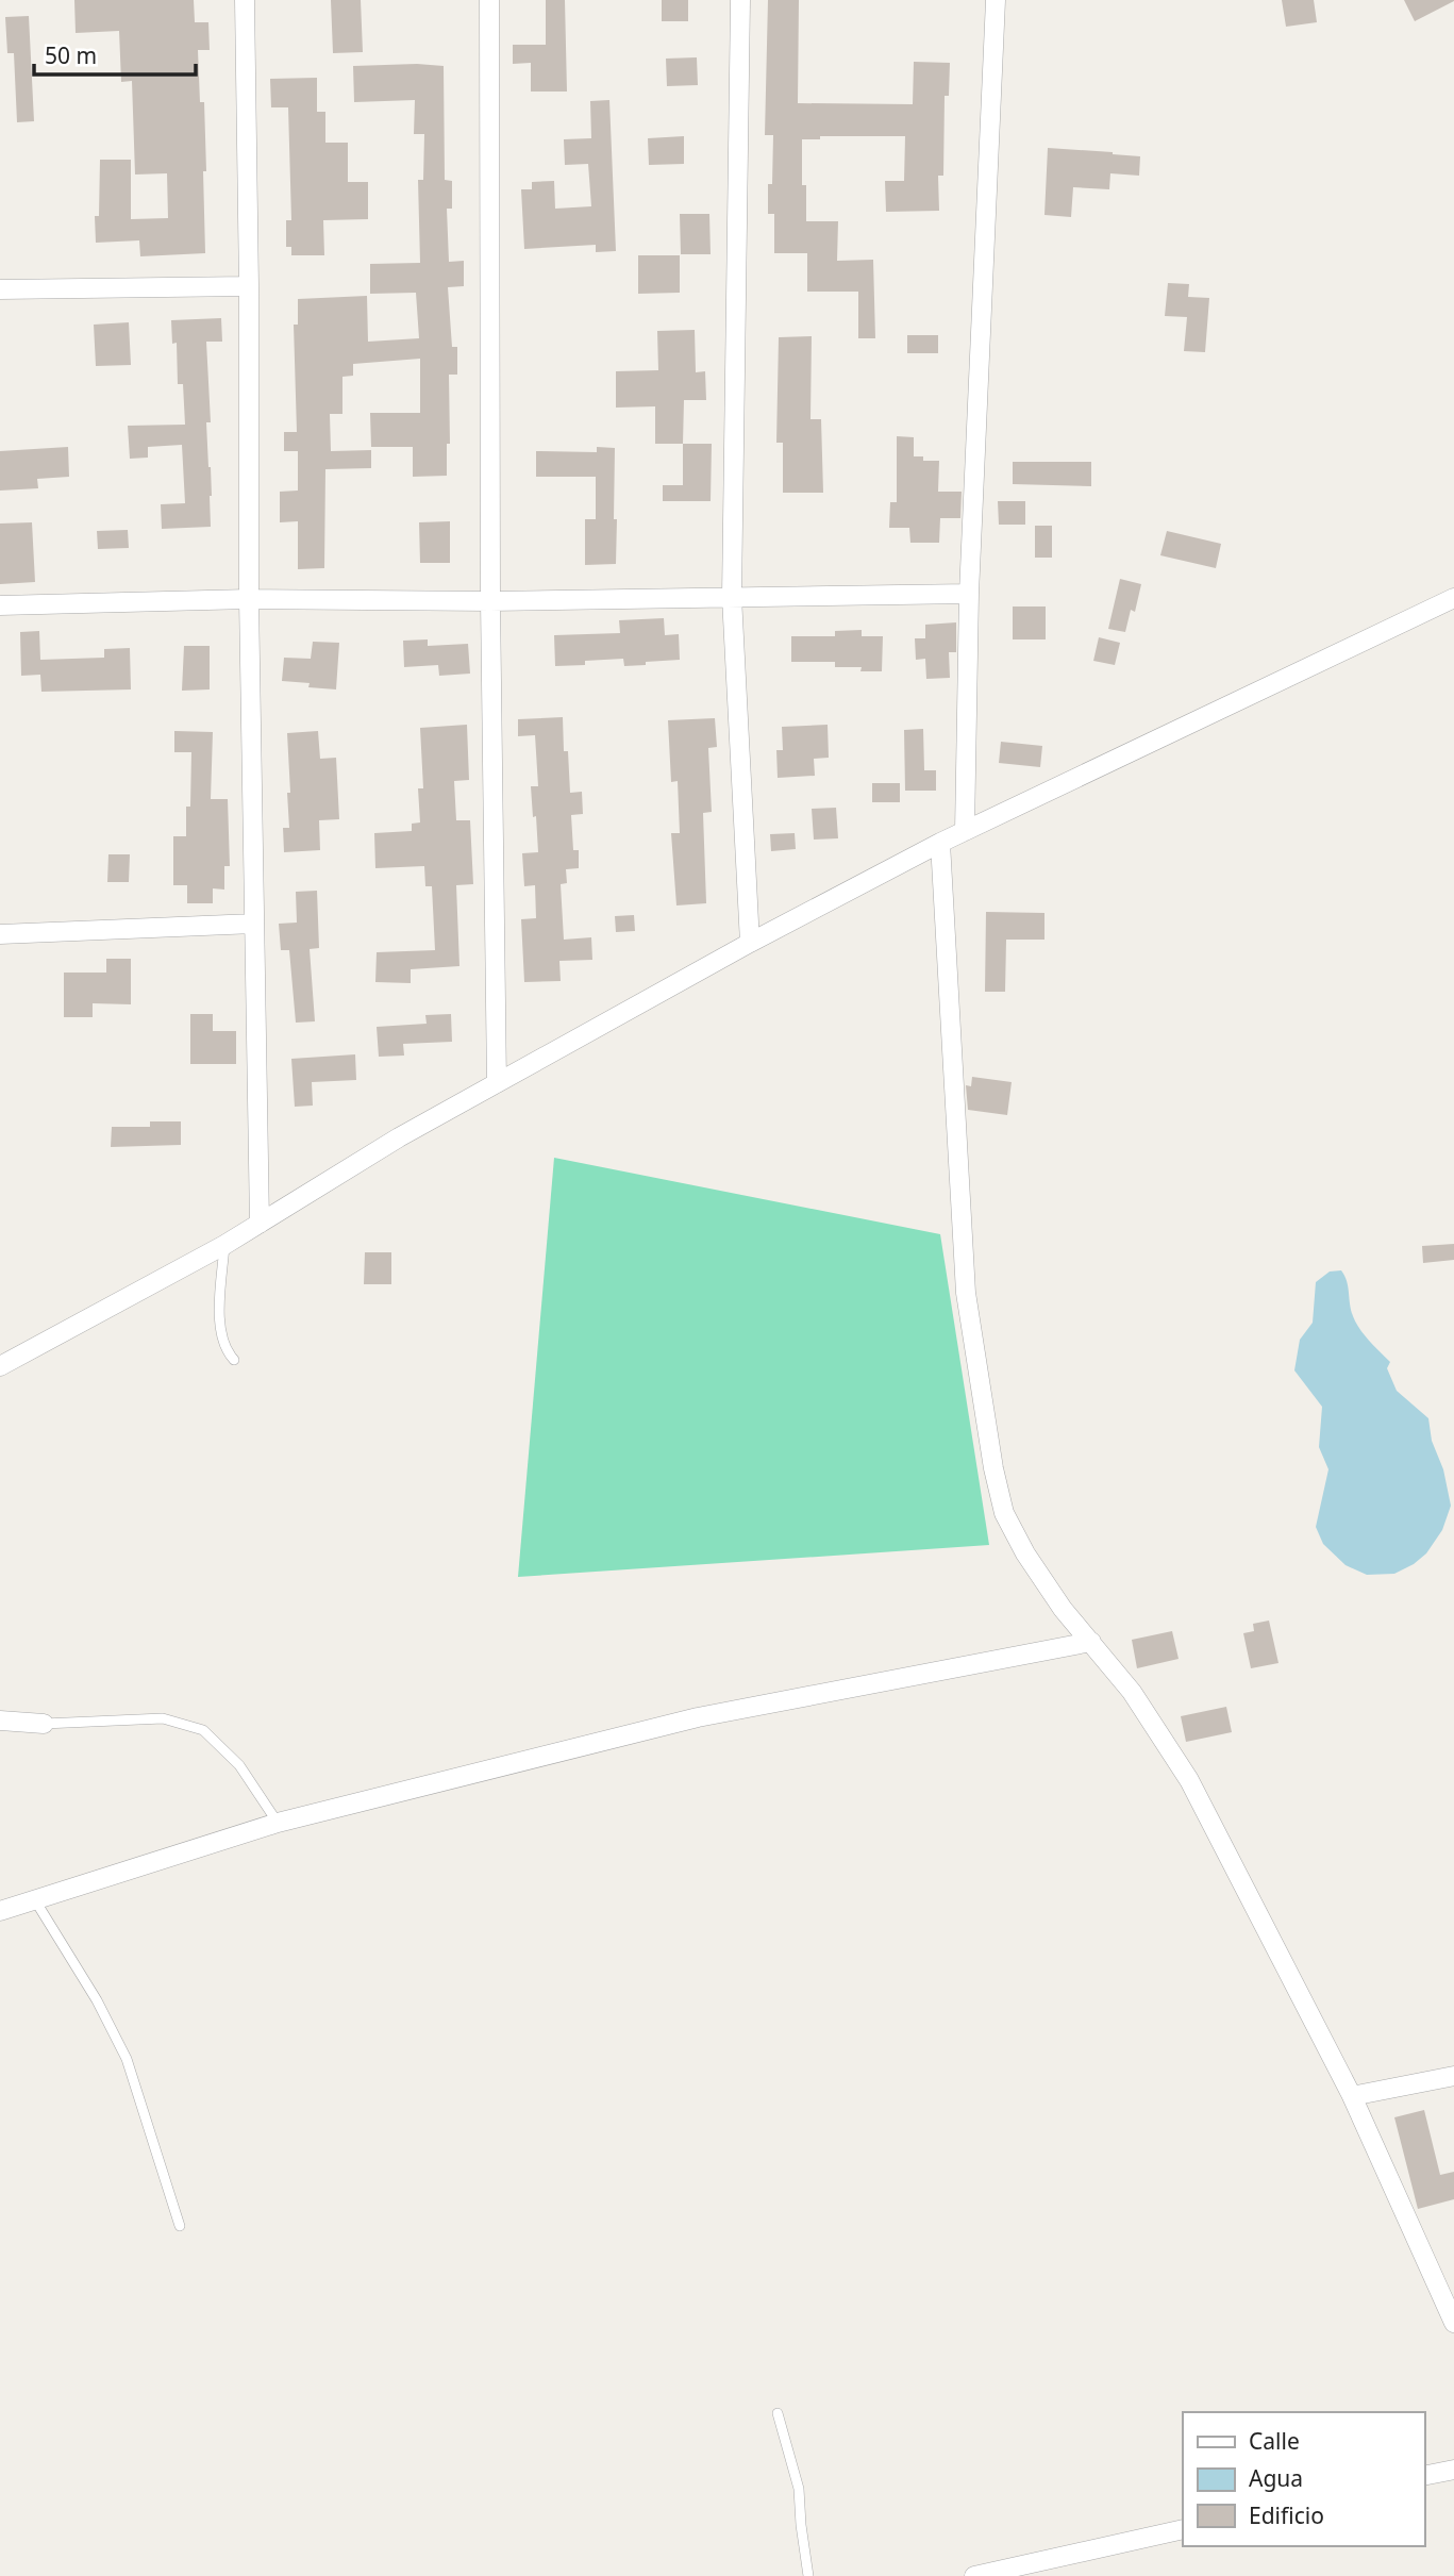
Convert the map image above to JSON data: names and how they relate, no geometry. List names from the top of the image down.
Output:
{
  "legend": ["Calle", "Agua", "Edificio"],
  "scale_bar": "50 m"
}
